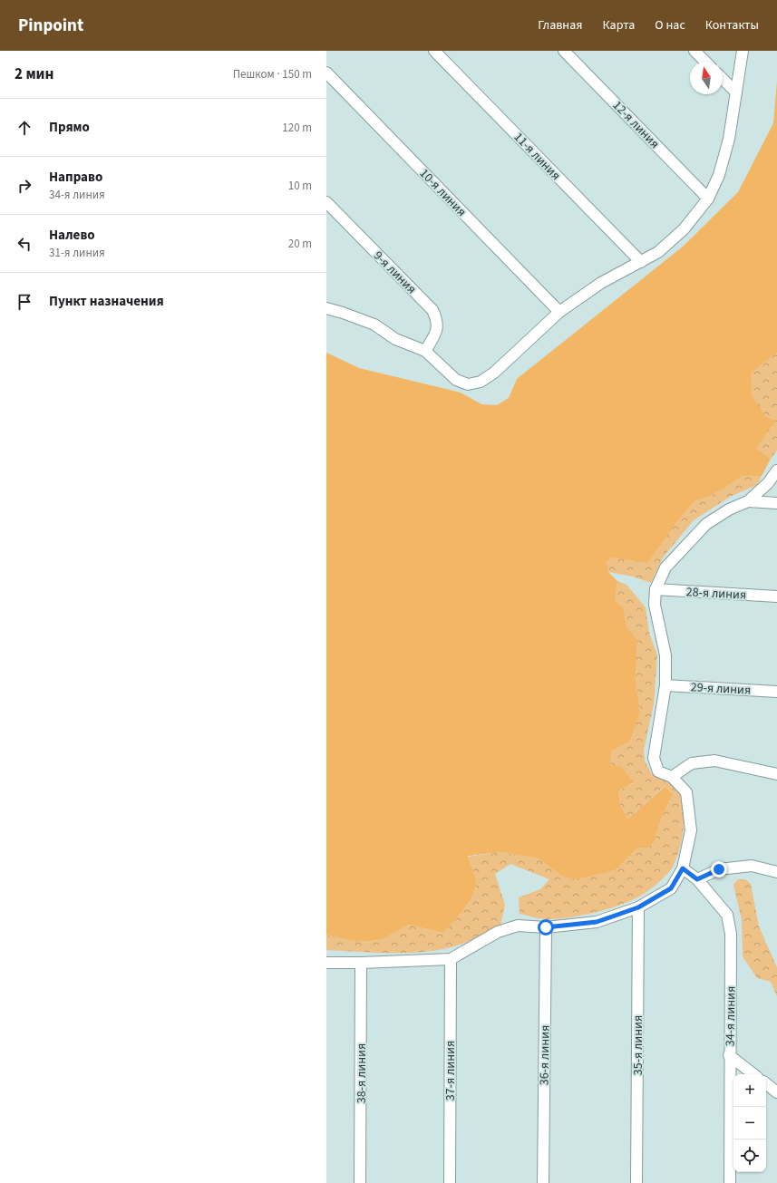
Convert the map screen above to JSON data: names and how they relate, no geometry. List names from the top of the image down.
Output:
{
  "streets": {
    "street": [
      "12-я линия",
      "11-я линия",
      "10-я линия",
      "9-я линия",
      "28-я линия",
      "29-я линия",
      "34-я линия",
      "35-я линия",
      "36-я линия",
      "37-я линия",
      "38-я линия"
    ]
  },
  "north": "top",
  "page": {
    "header": "Pinpoint",
    "nav": [
      "Главная",
      "Карта",
      "О нас",
      "Контакты"
    ],
    "heading": ["2 мин", "Пешком · 150 m"],
    "list": [
      ["Прямо", "120 m"],
      ["Направо", "34-я линия", "10 m"],
      ["Налево", "31-я линия", "20 m"],
      "Пункт назначения"
    ],
    "map_buttons": ["+", "−"]
  }
}
